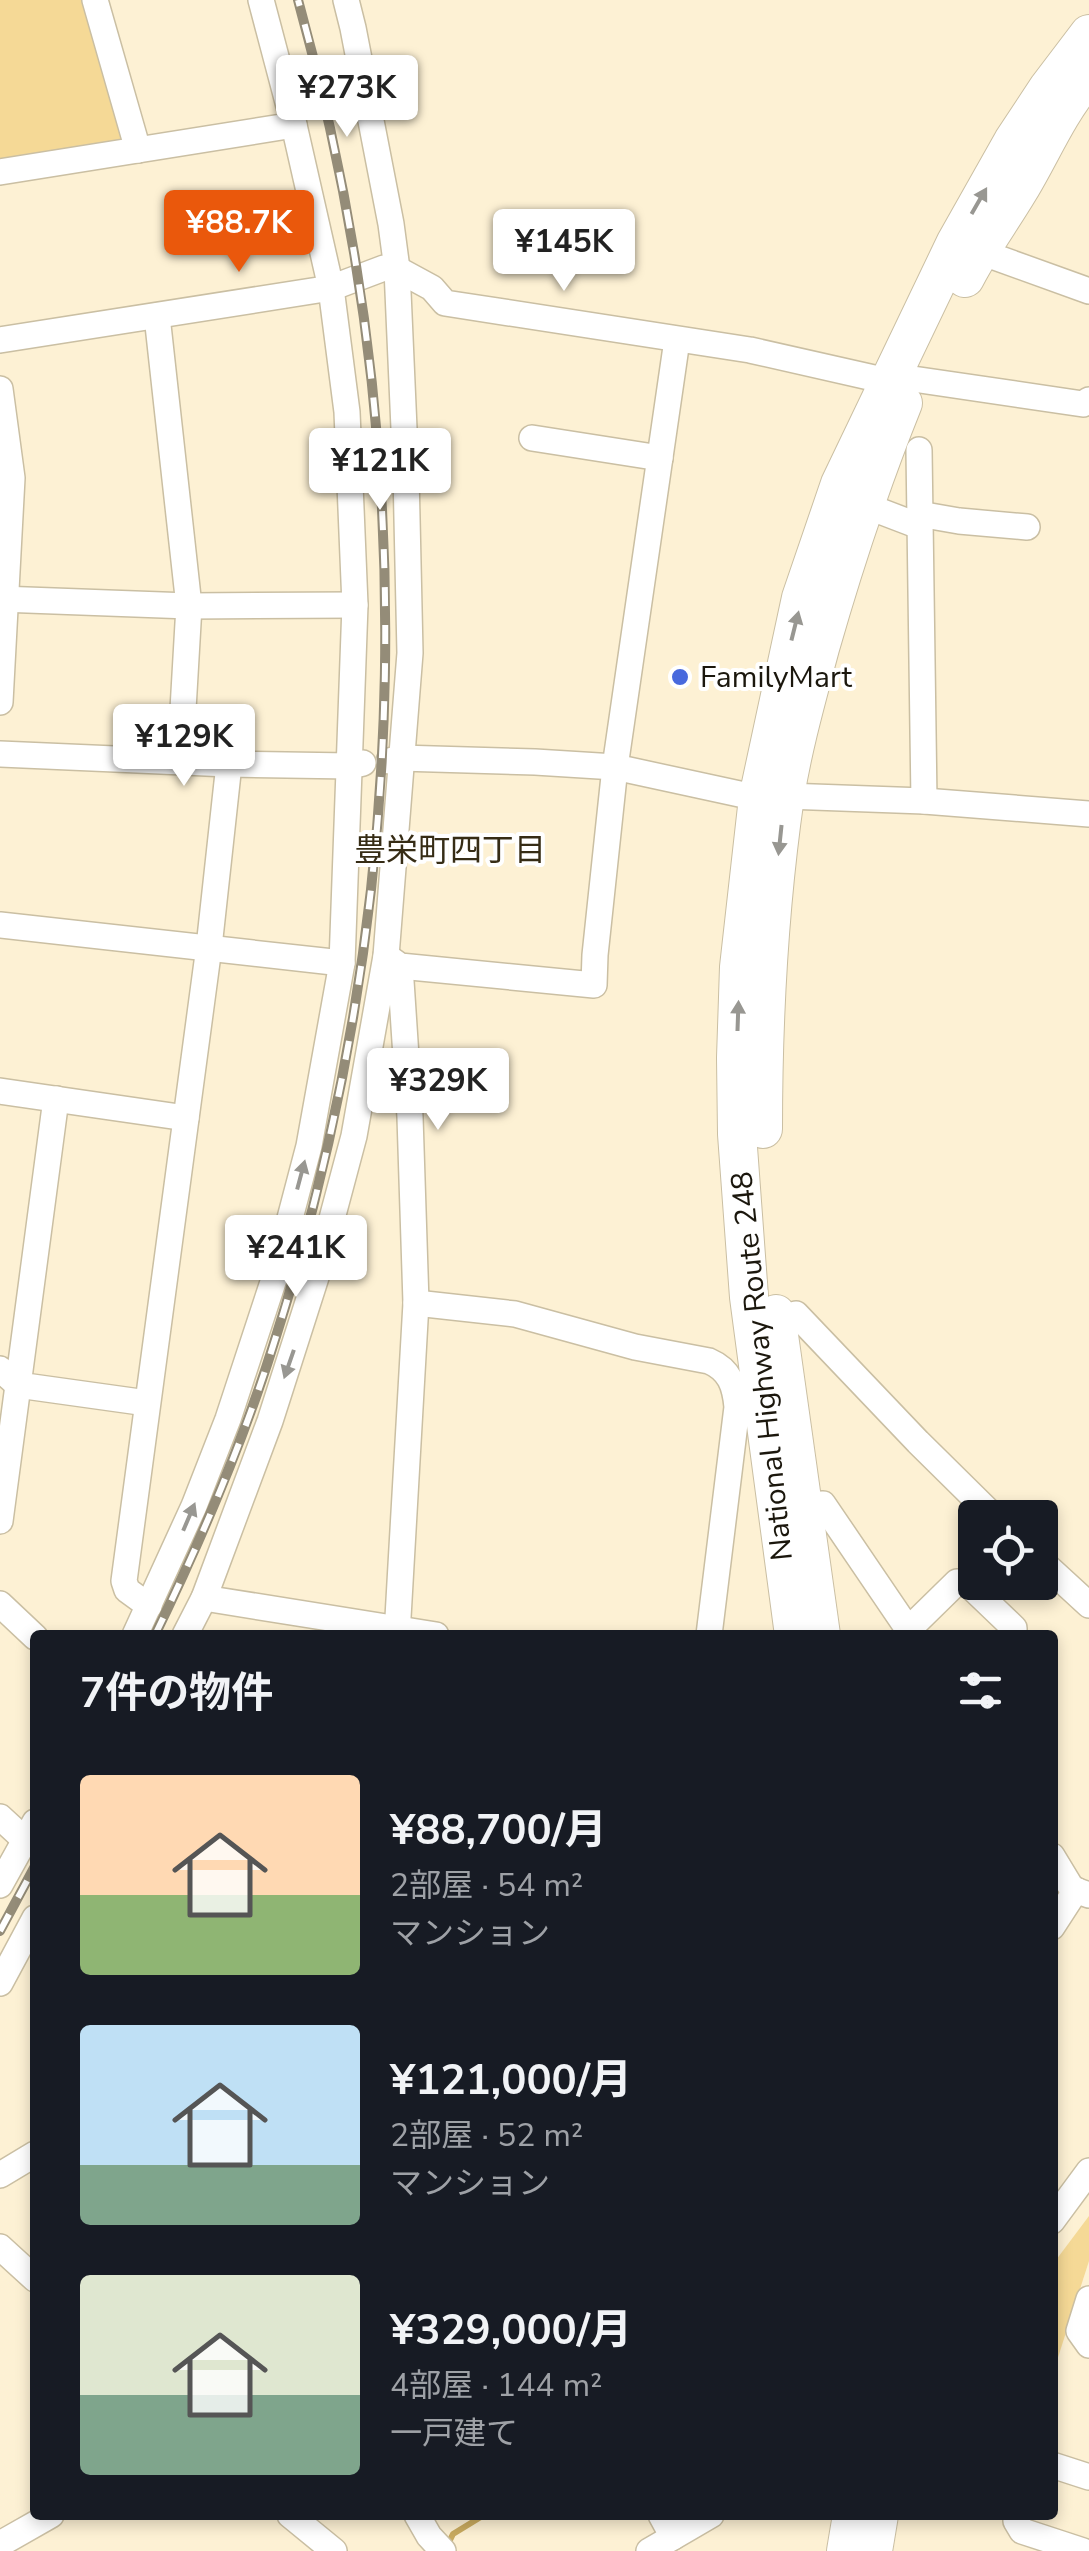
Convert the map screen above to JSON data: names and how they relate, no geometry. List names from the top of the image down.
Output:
{
  "streets": {
    "highway": ["National Highway Route 248"]
  },
  "districts": ["豊栄町四丁目"],
  "places": ["FamilyMart"],
  "page": {
    "price": [
      "¥273K",
      "¥88.7K",
      "¥145K",
      "¥121K",
      "¥129K",
      "¥329K",
      "¥241K"
    ],
    "heading": "7件の物件",
    "list": [
      {
        "name": "¥88,700/月",
        "note": "2部屋 · 54 m² · マンション"
      },
      {
        "name": "¥121,000/月",
        "note": "2部屋 · 52 m² · マンション"
      },
      {
        "name": "¥329,000/月",
        "note": "4部屋 · 144 m² · 一戸建て"
      }
    ]
  }
}
